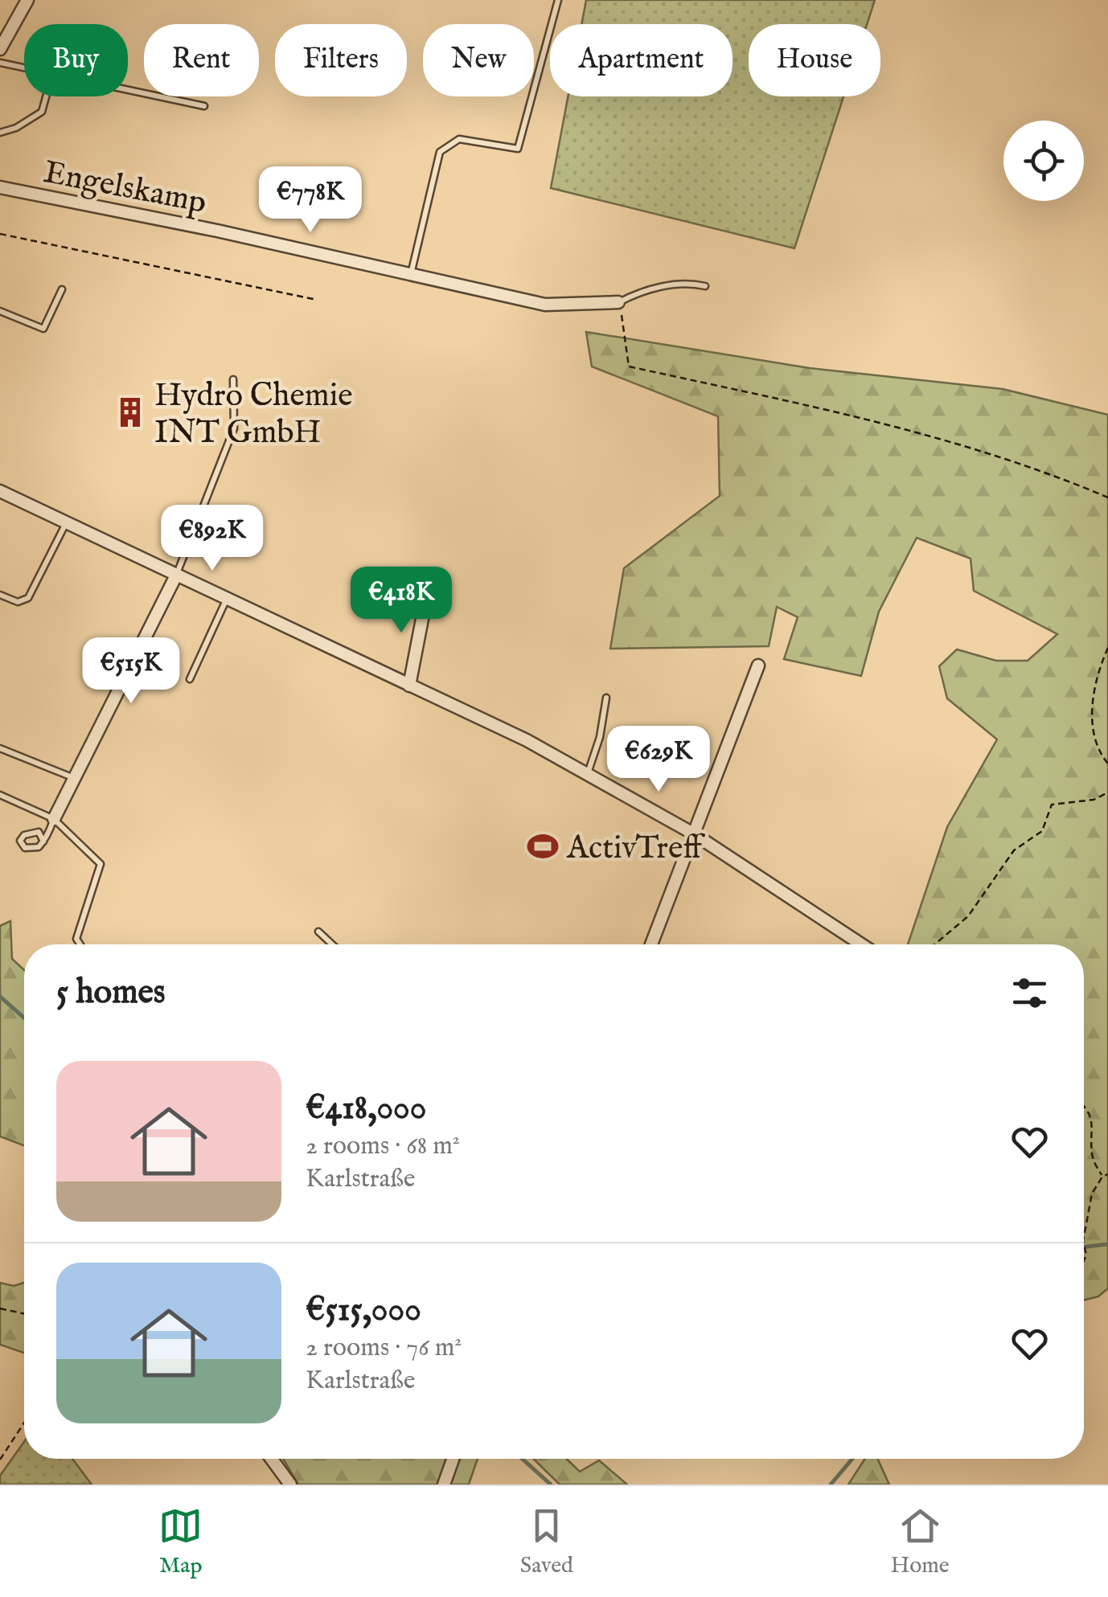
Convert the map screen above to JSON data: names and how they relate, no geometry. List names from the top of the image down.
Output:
{
  "streets": {
    "street": ["Engelskamp"]
  },
  "places": {
    "building": ["Hydro Chemie INT GmbH"],
    "sports": ["ActivTreff"]
  },
  "page": {
    "chip": [
      "Buy",
      "Rent",
      "Filters",
      "New",
      "Apartment",
      "House"
    ],
    "price": [
      "€778K",
      "€892K",
      "€418K",
      "€515K",
      "€629K"
    ],
    "heading": "5 homes",
    "list": [
      {
        "name": "€418,000",
        "note": "2 rooms · 68 m² · Karlstraße"
      },
      {
        "name": "€515,000",
        "note": "2 rooms · 76 m² · Karlstraße"
      }
    ],
    "tabs": ["Map", "Saved", "Home"]
  }
}
